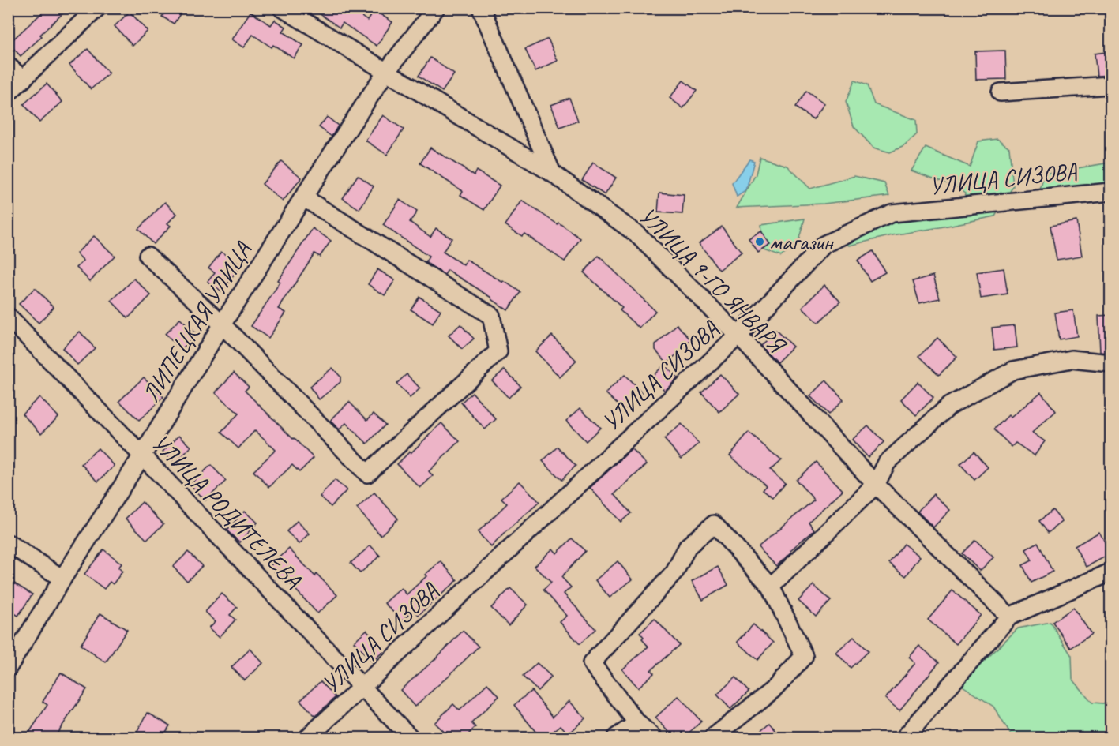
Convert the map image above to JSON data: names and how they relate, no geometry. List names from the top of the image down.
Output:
{
  "streets": {
    "street": [
      "УЛИЦА СИЗОВА",
      "УЛИЦА 9-ГО ЯНВАРЯ",
      "ЛИПЕЦКАЯ УЛИЦА",
      "УЛИЦА РОДИТЕЛЕВА"
    ]
  },
  "crossings": [
    ["УЛИЦА СИЗОВА", "УЛИЦА 9-ГО ЯНВАРЯ"],
    ["УЛИЦА СИЗОВА", "УЛИЦА РОДИТЕЛЕВА"],
    ["УЛИЦА 9-ГО ЯНВАРЯ", "ЛИПЕЦКАЯ УЛИЦА"],
    ["ЛИПЕЦКАЯ УЛИЦА", "УЛИЦА РОДИТЕЛЕВА"]
  ],
  "places": ["магазин"]
}
